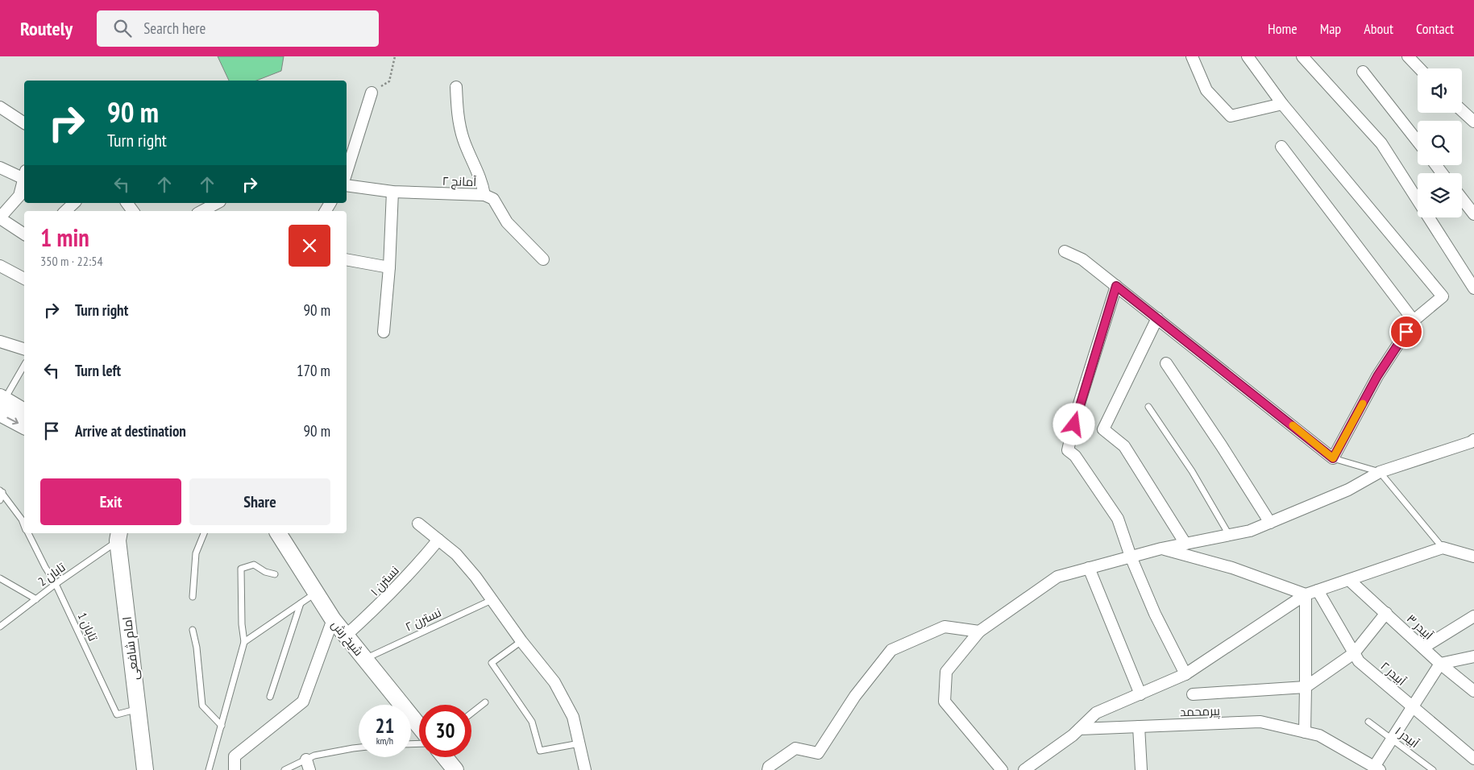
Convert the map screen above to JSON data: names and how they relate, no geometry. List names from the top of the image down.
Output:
{
  "streets": {
    "main road": ["شیخ رش", "امام شافعی"],
    "street": [
      "آمانج ۲",
      "نسترن ۱",
      "آبیدر ۳",
      "آبیدر ۲",
      "پیرمحمد"
    ],
    "lane": [
      "تابان 2",
      "نسترن ۲",
      "تابان 1",
      "آبیدر ۱"
    ]
  },
  "crossings": [
    ["تابان 2", "تابان 1"],
    ["تابان 2", "امام شافعی"],
    ["نسترن ۱", "شیخ رش"],
    ["نسترن ۲", "شیخ رش"],
    ["تابان 1", "امام شافعی"]
  ],
  "page": {
    "header": "Routely",
    "search": "Search here",
    "nav": [
      "Home",
      "Map",
      "About",
      "Contact"
    ],
    "turn": ["90 m", "Turn right"],
    "heading": ["1 min", "350 m · 22:54"],
    "list": [
      {
        "name": "Turn right",
        "value": "90 m"
      },
      {
        "name": "Turn left",
        "value": "170 m"
      },
      {
        "name": "Arrive at destination",
        "value": "90 m"
      }
    ],
    "buttons": ["Exit", "Share"],
    "speed": "21 km/h",
    "limit": "30"
  }
}
